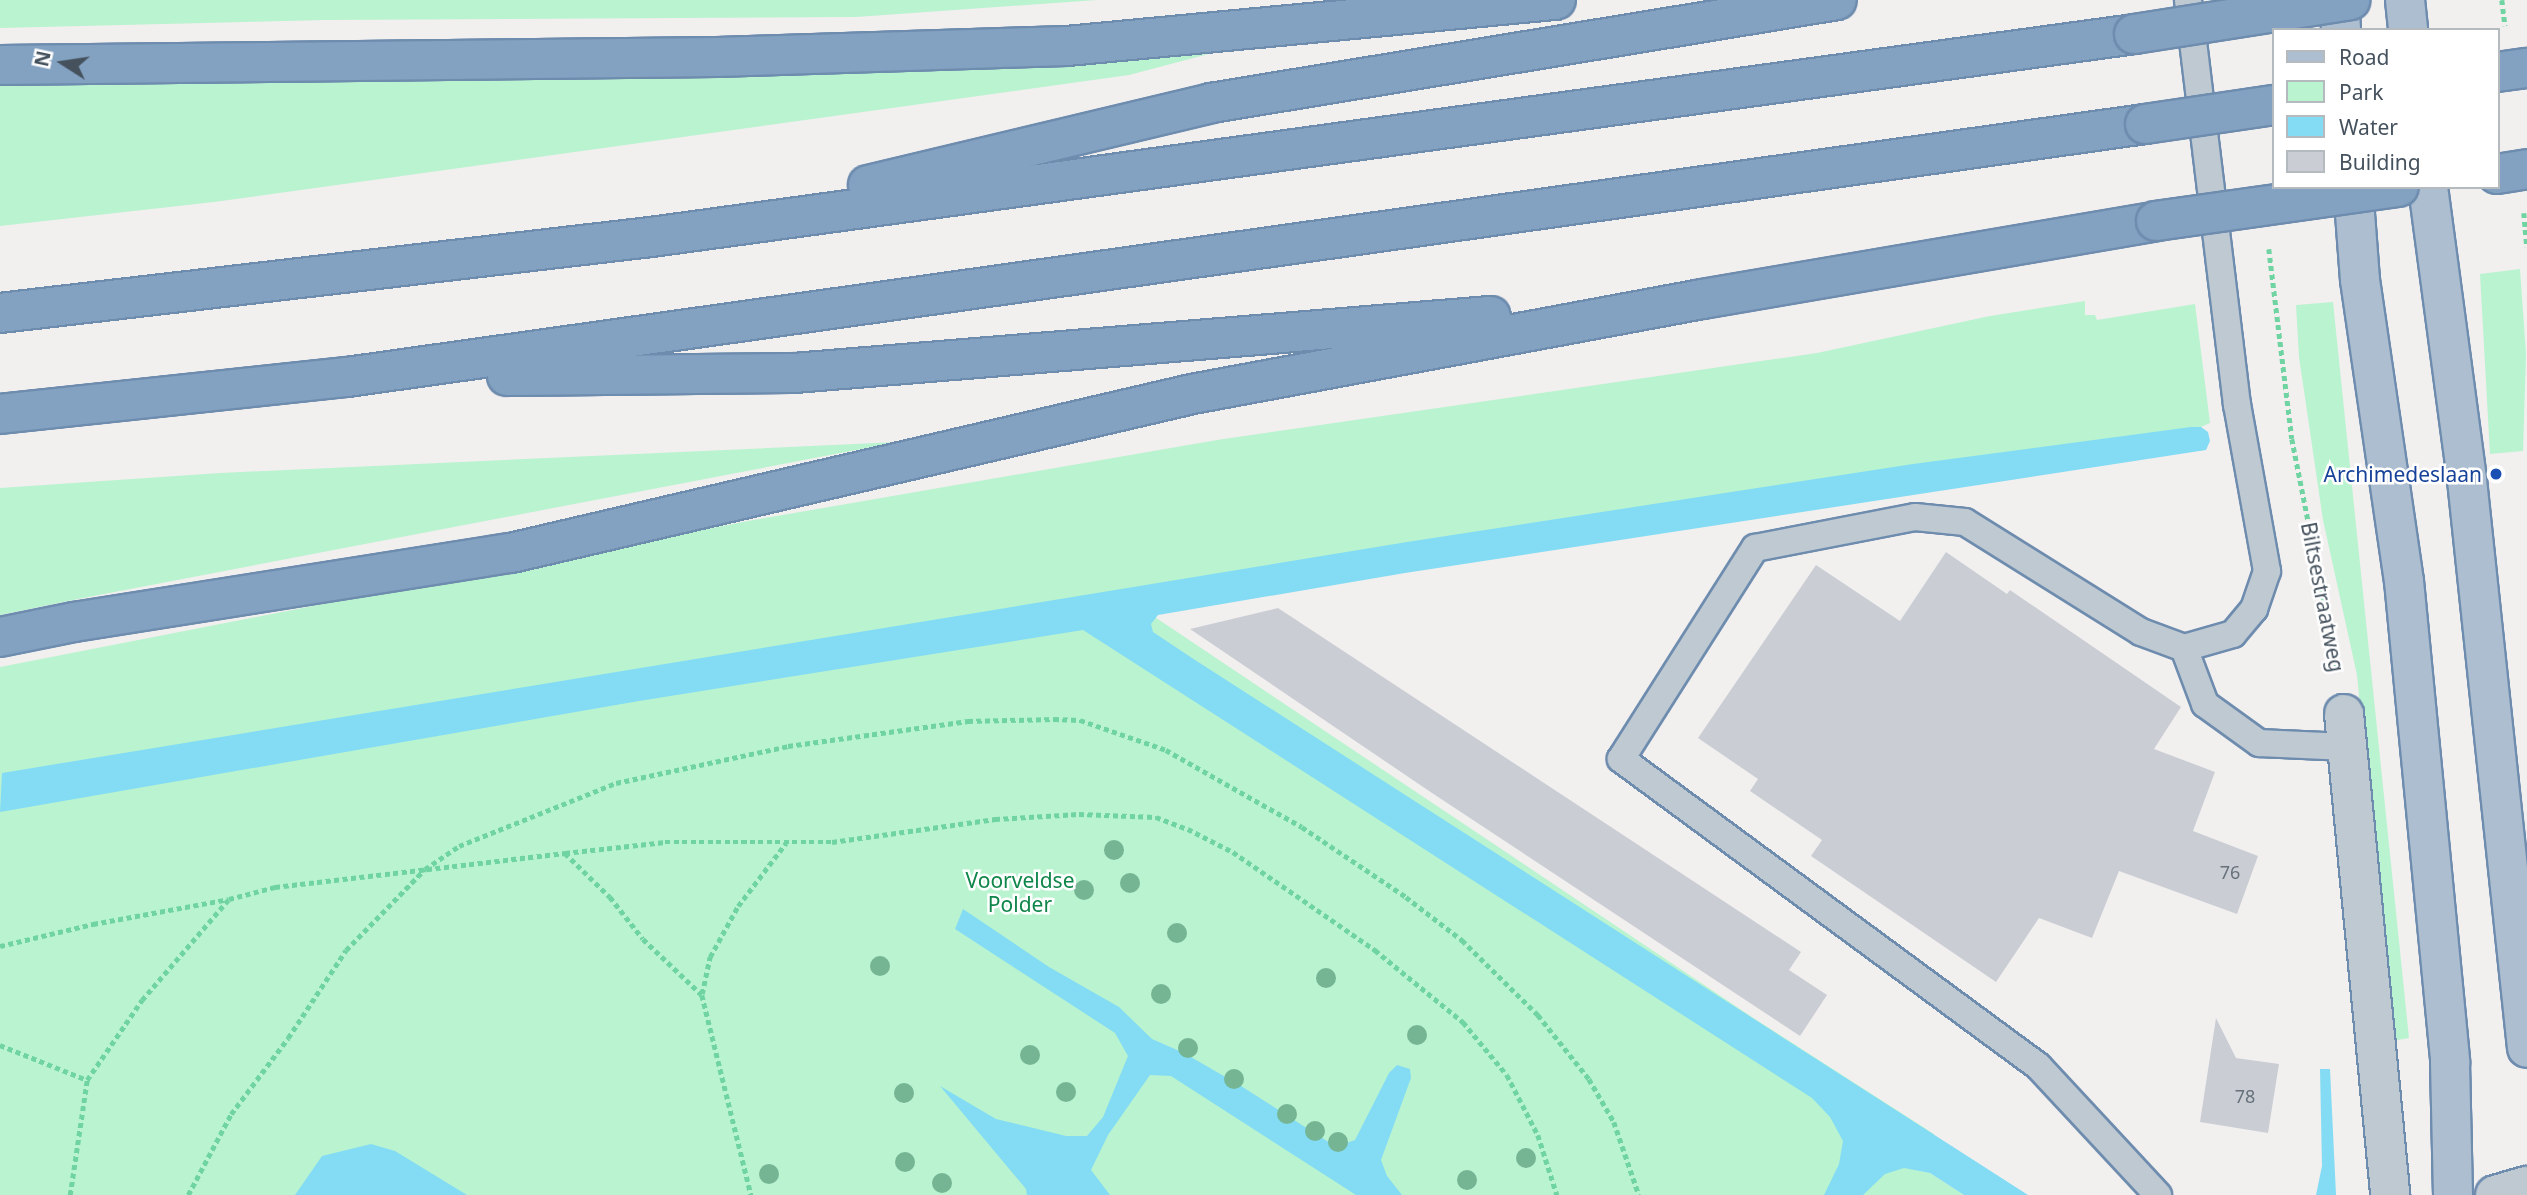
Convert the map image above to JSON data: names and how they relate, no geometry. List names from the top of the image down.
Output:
{
  "streets": {
    "path": ["Biltsestraatweg"]
  },
  "parks": ["Voorveldse Polder"],
  "places": ["Archimedeslaan"],
  "house_numbers": ["76", "78"],
  "legend": [
    "Road",
    "Park",
    "Water",
    "Building"
  ],
  "north": "left"
}
